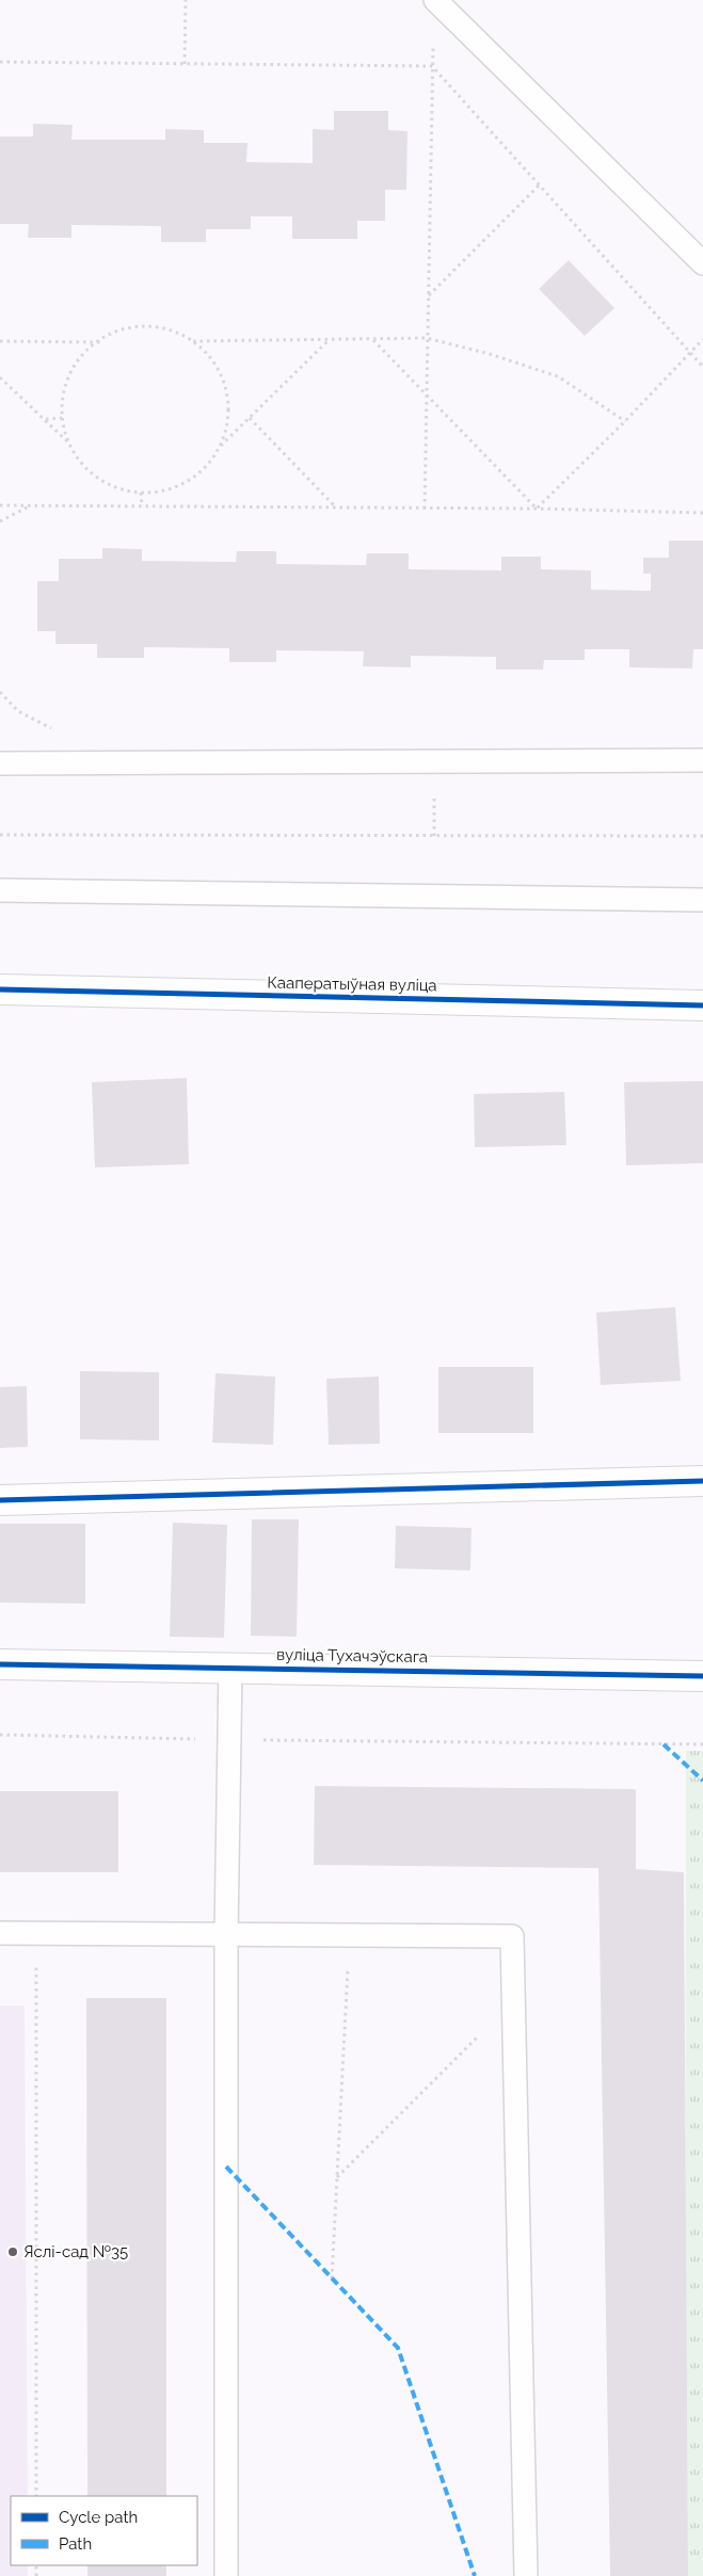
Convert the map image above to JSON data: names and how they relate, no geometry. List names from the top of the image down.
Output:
{
  "streets": {
    "street": ["Кааператыўная вуліца", "вуліца Тухачэўскага"]
  },
  "places": ["Яслі-сад №35"],
  "legend": ["Cycle path", "Path"]
}
